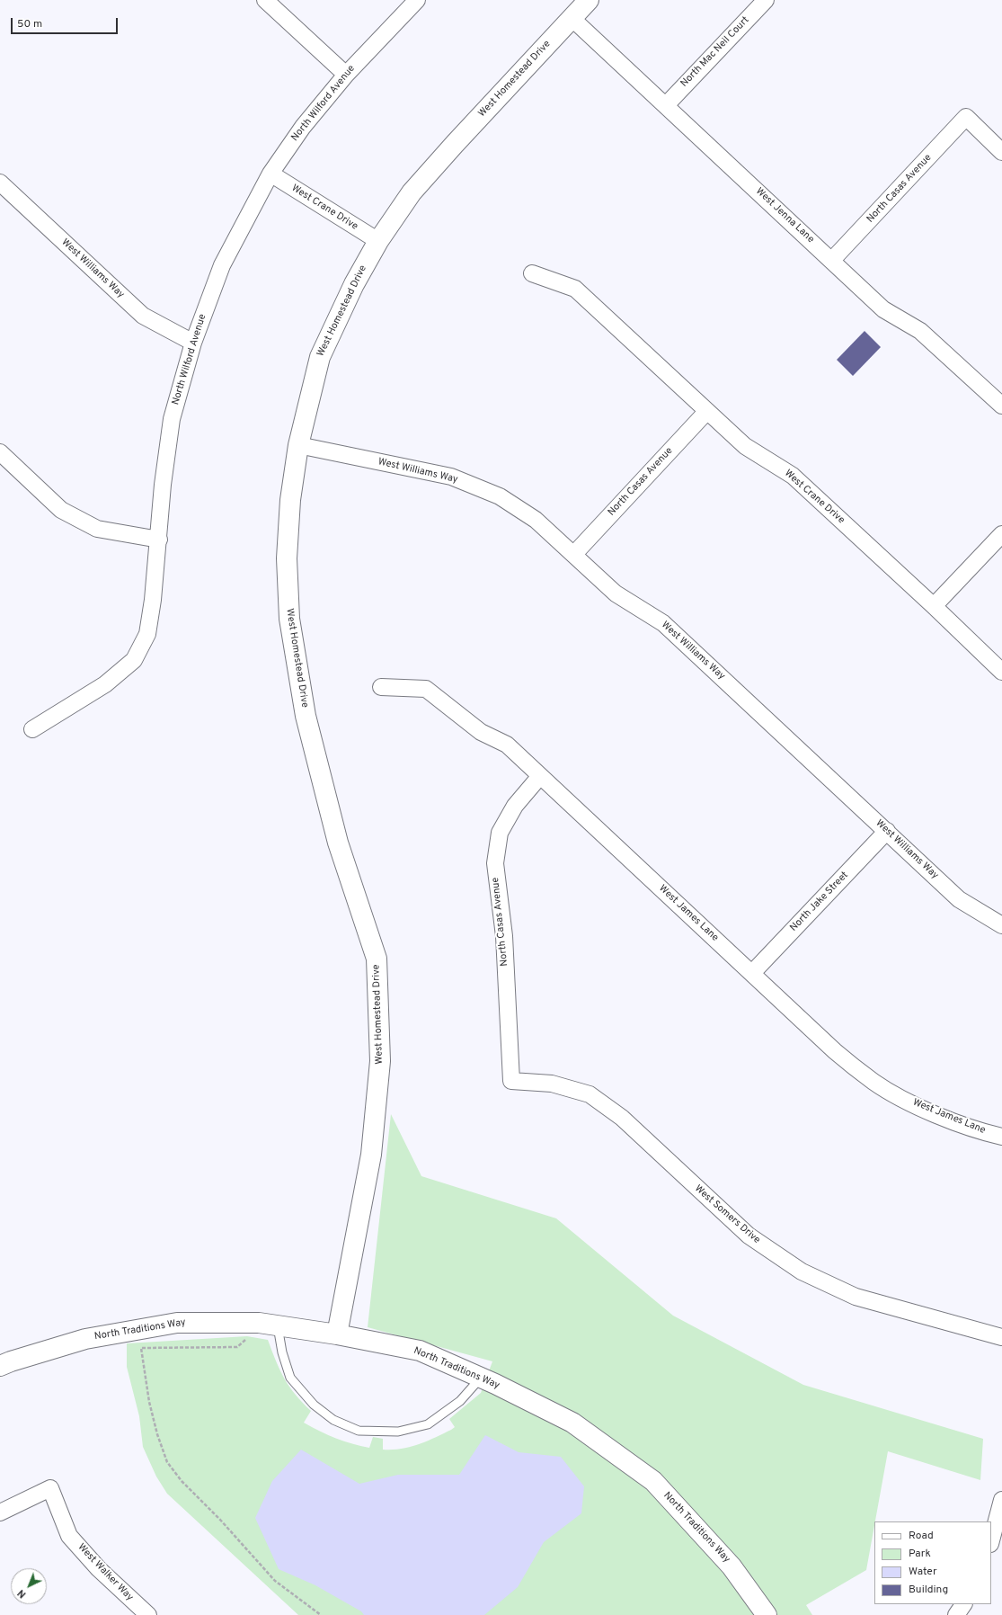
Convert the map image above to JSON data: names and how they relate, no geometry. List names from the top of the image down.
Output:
{
  "streets": {
    "street": [
      "North Mac Neil Court",
      "West Homestead Drive",
      "North Wilford Avenue",
      "North Casas Avenue",
      "West Crane Drive",
      "West Jenna Lane",
      "West Williams Way",
      "North Jake Street",
      "West James Lane",
      "West Somers Drive",
      "North Traditions Way",
      "West Walker Way"
    ]
  },
  "crossings": [
    ["North Mac Neil Court", "West Jenna Lane"],
    ["West Homestead Drive", "West Crane Drive"],
    ["West Homestead Drive", "West Jenna Lane"],
    ["West Homestead Drive", "West Williams Way"],
    ["West Homestead Drive", "North Traditions Way"],
    ["North Wilford Avenue", "West Crane Drive"],
    ["North Wilford Avenue", "West Williams Way"],
    ["North Casas Avenue", "West Crane Drive"],
    ["North Casas Avenue", "West Jenna Lane"],
    ["North Casas Avenue", "West Williams Way"],
    ["North Casas Avenue", "West James Lane"],
    ["North Casas Avenue", "West Somers Drive"],
    ["West Williams Way", "North Jake Street"],
    ["North Jake Street", "West James Lane"]
  ],
  "legend": [
    "Road",
    "Park",
    "Water",
    "Building"
  ],
  "scale_bar": "50 m",
  "north": "bottom left"
}
